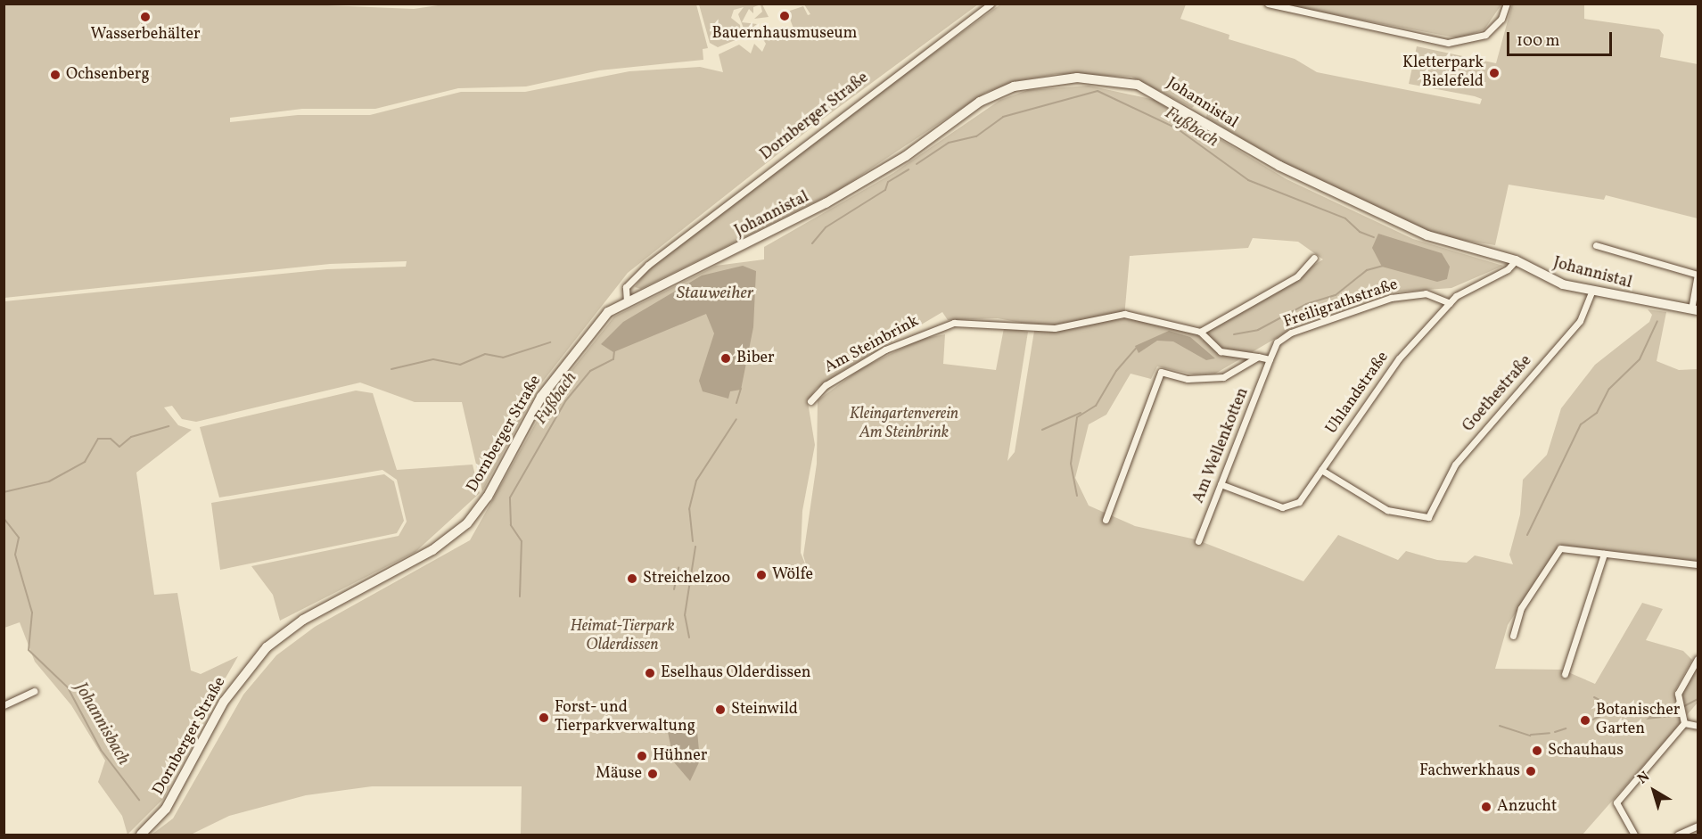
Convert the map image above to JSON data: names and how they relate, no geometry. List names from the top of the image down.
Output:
{
  "streets": {
    "main road": ["Johannistal", "Dornberger Straße"],
    "street": [
      "Freiligrathstraße",
      "Am Steinbrink",
      "Uhlandstraße",
      "Goethestraße",
      "Am Wellenkotten"
    ]
  },
  "crossings": [
    ["Johannistal", "Dornberger Straße"],
    ["Johannistal", "Uhlandstraße"],
    ["Johannistal", "Goethestraße"],
    ["Freiligrathstraße", "Uhlandstraße"],
    ["Freiligrathstraße", "Am Wellenkotten"],
    ["Uhlandstraße", "Goethestraße"],
    ["Uhlandstraße", "Am Wellenkotten"]
  ],
  "water": ["Fußbach", "Stauweiher", "Johannisbach"],
  "parks": ["Kleingartenverein Am Steinbrink", "Heimat-Tierpark Olderdissen"],
  "places": [
    "Bauernhausmuseum",
    "Wasserbehälter",
    "Kletterpark Bielefeld",
    "Ochsenberg",
    "Biber",
    "Wölfe",
    "Streichelzoo",
    "Eselhaus Olderdissen",
    "Steinwild",
    "Forst- und Tierparkverwaltung",
    "Botanischer Garten",
    "Schauhaus",
    "Hühner",
    "Fachwerkhaus",
    "Mäuse",
    "Anzucht"
  ],
  "scale_bar": "100 m",
  "north": "top left"
}
